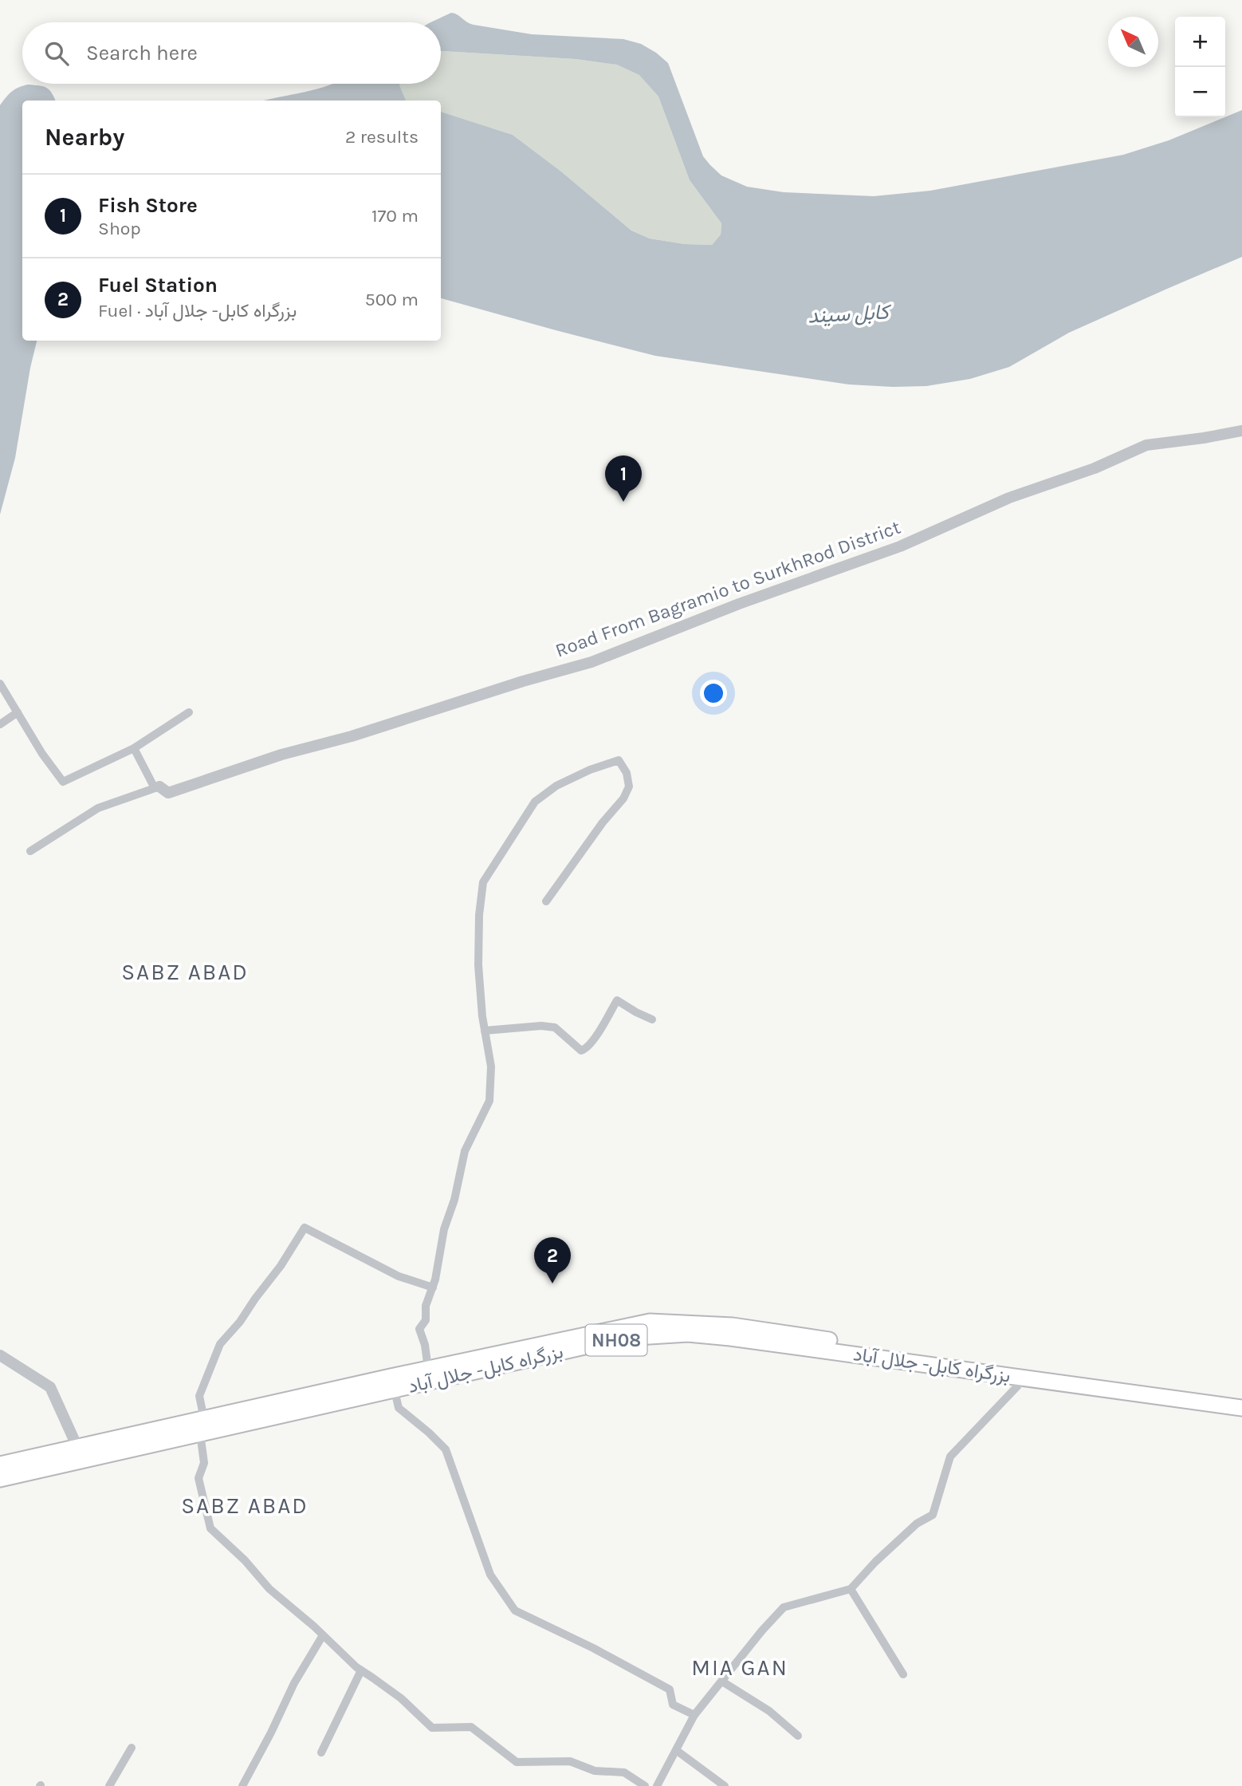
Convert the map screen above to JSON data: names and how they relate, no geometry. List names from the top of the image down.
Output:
{
  "streets": {
    "highway": ["NH08", "بزرگراه کابل- جلال آباد"],
    "street": ["Road From Bagramio to SurkhRod District"]
  },
  "districts": ["SABZ ABAD", "SABZ ABAD", "MIA GAN"],
  "water": ["کابل سيند"],
  "north": "top left",
  "page": {
    "map_buttons": ["+", "−"],
    "search": "Search here",
    "heading": ["Nearby", "2 results"],
    "list": [
      {
        "mark": "1",
        "name": "Fish Store",
        "note": "Shop",
        "value": "170 m"
      },
      {
        "mark": "2",
        "name": "Fuel Station",
        "note": "Fuel · بزرگراه کابل- جلال آباد",
        "value": "500 m"
      }
    ],
    "pins": ["1", "2"]
  }
}
